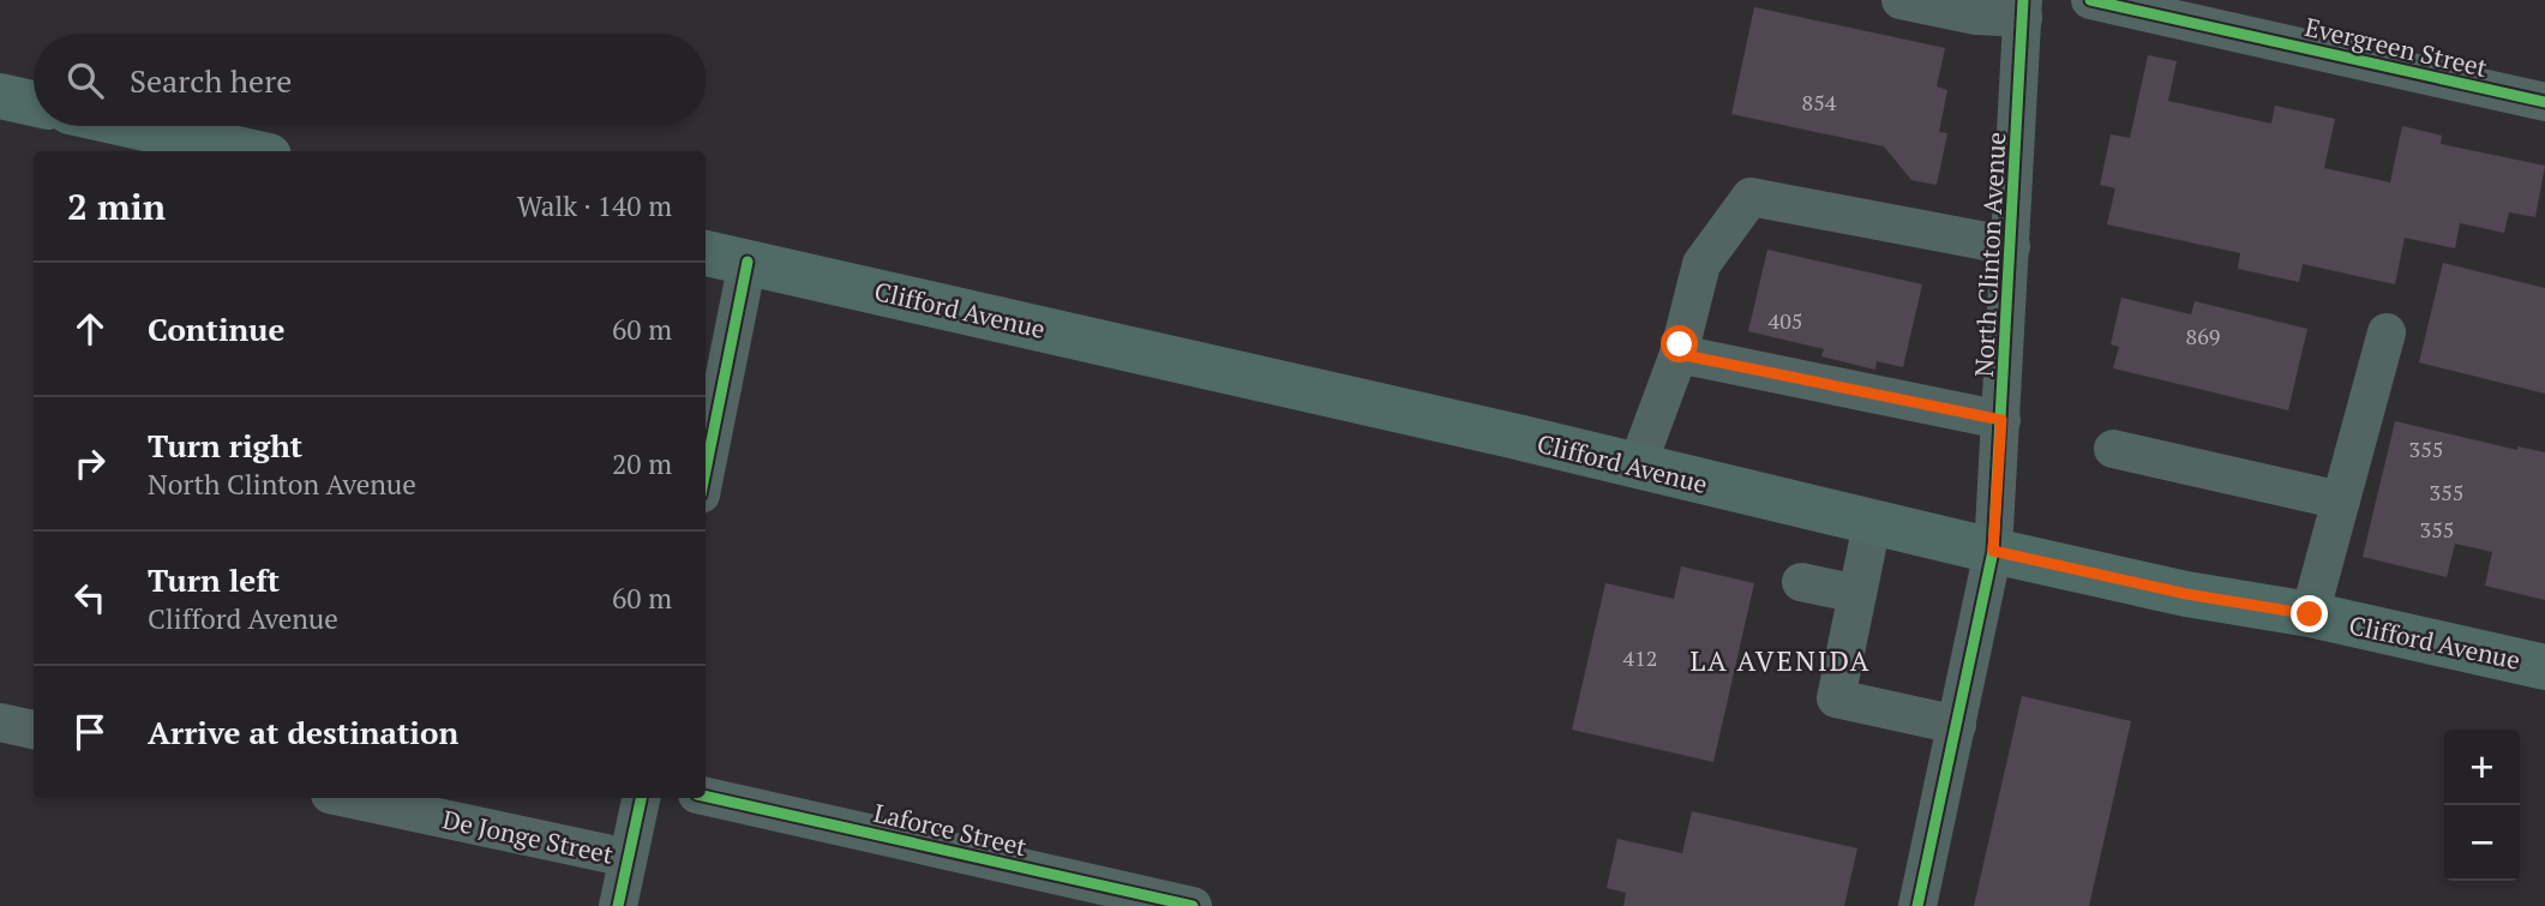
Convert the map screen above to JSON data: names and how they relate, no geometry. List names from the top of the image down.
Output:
{
  "streets": {
    "main road": ["Clifford Avenue"],
    "street": [
      "Evergreen Street",
      "North Clinton Avenue",
      "Laforce Street",
      "De Jonge Street"
    ]
  },
  "crossings": [
    ["North Clinton Avenue", "Clifford Avenue"]
  ],
  "districts": ["LA AVENIDA"],
  "house_numbers": [
    "854",
    "405",
    "869",
    "355",
    "355",
    "355",
    "412"
  ],
  "page": {
    "search": "Search here",
    "heading": ["2 min", "Walk · 140 m"],
    "list": [
      ["Continue", "60 m"],
      ["Turn right", "North Clinton Avenue", "20 m"],
      ["Turn left", "Clifford Avenue", "60 m"],
      "Arrive at destination"
    ],
    "map_buttons": ["+", "−"]
  }
}
